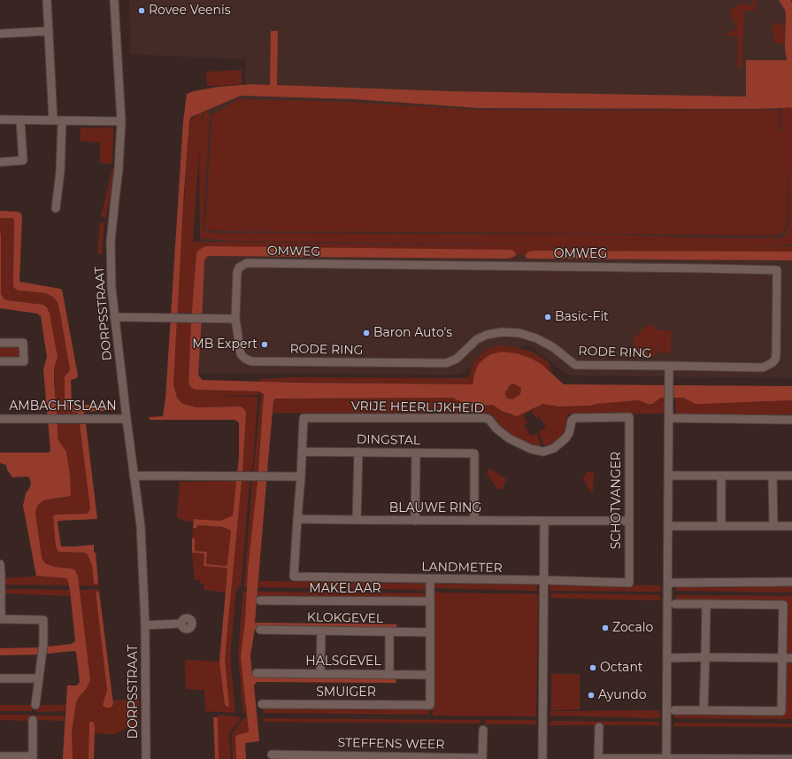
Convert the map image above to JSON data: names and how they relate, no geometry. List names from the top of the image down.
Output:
{
  "streets": {
    "street": [
      "OMWEG",
      "DORPSSTRAAT",
      "RODE RING",
      "AMBACHTSLAAN",
      "VRIJE HEERLIJKHEID",
      "DINGSTAL",
      "SCHOTVANGER",
      "BLAUWE RING",
      "LANDMETER",
      "MAKELAAR",
      "KLOKGEVEL",
      "HALSGEVEL",
      "SMUIGER",
      "STEFFENS WEER"
    ]
  },
  "crossings": [
    ["OMWEG", "RODE RING"],
    ["DORPSSTRAAT", "AMBACHTSLAAN"],
    ["VRIJE HEERLIJKHEID", "DINGSTAL"],
    ["VRIJE HEERLIJKHEID", "SCHOTVANGER"],
    ["DINGSTAL", "BLAUWE RING"],
    ["SCHOTVANGER", "BLAUWE RING"],
    ["SCHOTVANGER", "LANDMETER"],
    ["BLAUWE RING", "LANDMETER"],
    ["HALSGEVEL", "SMUIGER"]
  ],
  "places": [
    "Rovee Veenis",
    "Basic-Fit",
    "Baron Auto's",
    "MB Expert",
    "Zocalo",
    "Octant",
    "Ayundo"
  ]
}
